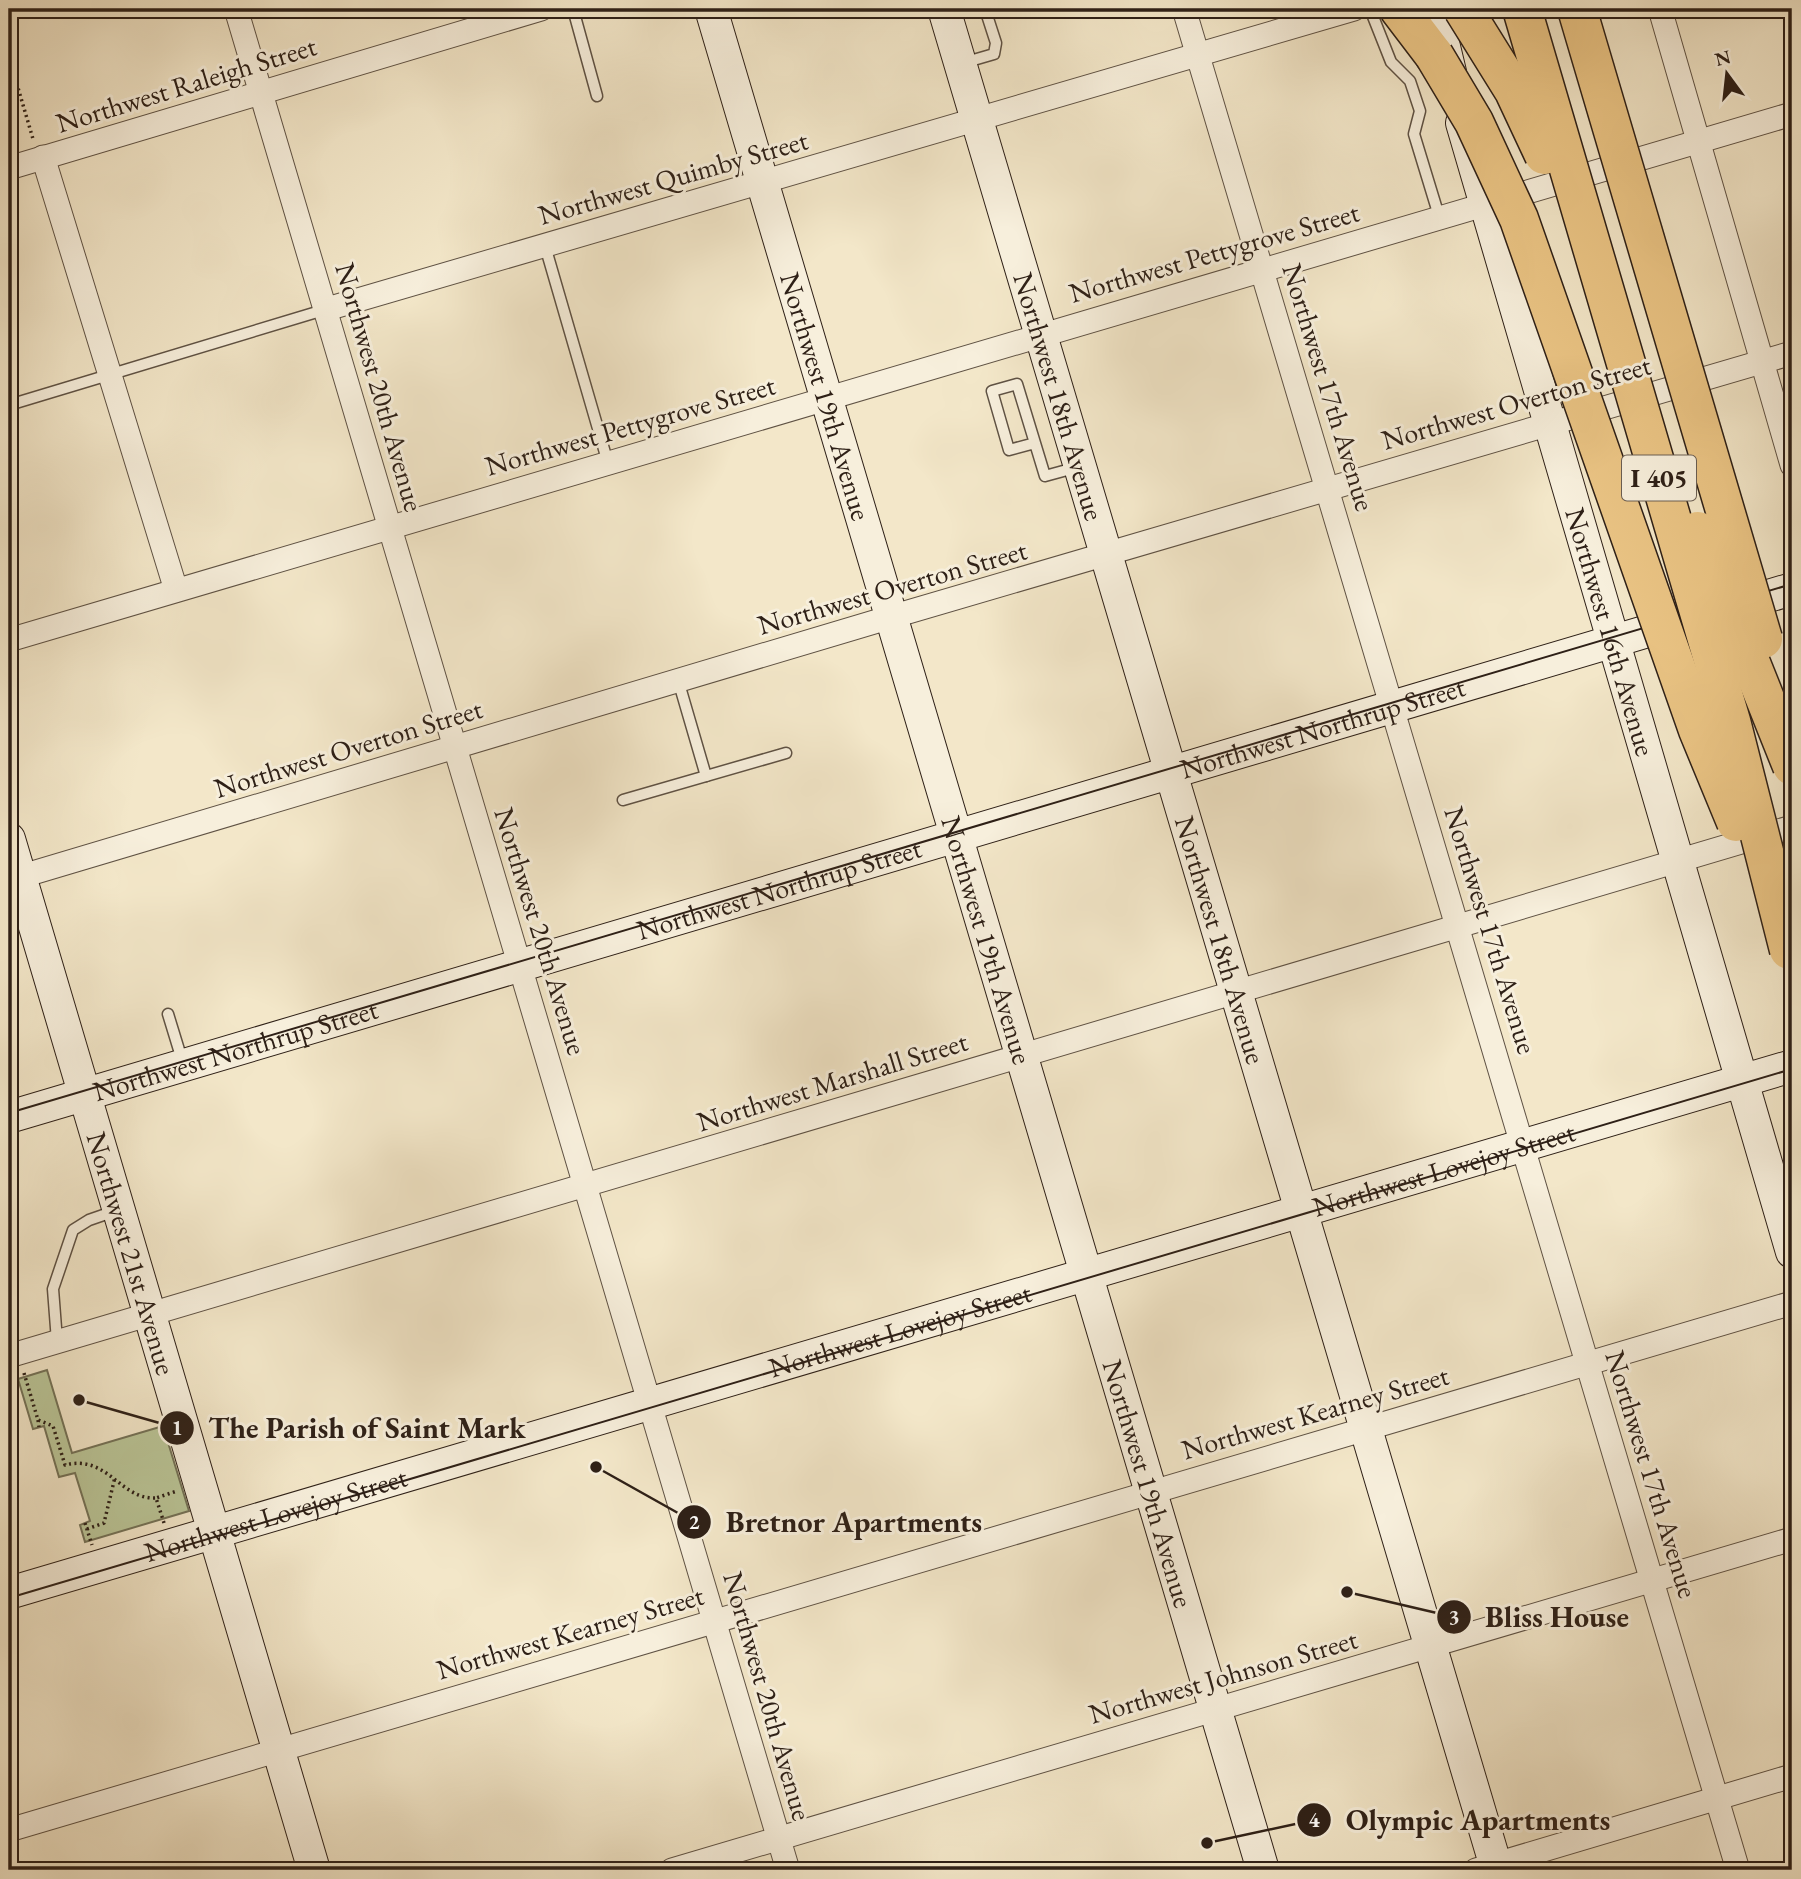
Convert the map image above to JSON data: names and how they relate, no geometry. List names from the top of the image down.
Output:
{
  "streets": {
    "highway": ["I 405"],
    "street": [
      "Northwest Raleigh Street",
      "Northwest Quimby Street",
      "Northwest Pettygrove Street",
      "Northwest 20th Avenue",
      "Northwest 17th Avenue",
      "Northwest 19th Avenue",
      "Northwest 18th Avenue",
      "Northwest Overton Street",
      "Northwest 16th Avenue",
      "Northwest Northrup Street",
      "Northwest Marshall Street",
      "Northwest Lovejoy Street",
      "Northwest 21st Avenue",
      "Northwest Kearney Street",
      "Northwest Johnson Street"
    ]
  },
  "crossings": [
    ["Northwest Raleigh Street", "Northwest 20th Avenue"],
    ["Northwest Quimby Street", "Northwest 20th Avenue"],
    ["Northwest Quimby Street", "Northwest 17th Avenue"],
    ["Northwest Quimby Street", "Northwest 19th Avenue"],
    ["Northwest Quimby Street", "Northwest 18th Avenue"],
    ["Northwest Pettygrove Street", "Northwest 20th Avenue"],
    ["Northwest Pettygrove Street", "Northwest 17th Avenue"],
    ["Northwest Pettygrove Street", "Northwest 19th Avenue"],
    ["Northwest Pettygrove Street", "Northwest 18th Avenue"],
    ["Northwest Pettygrove Street", "Northwest 16th Avenue"],
    ["Northwest 20th Avenue", "Northwest Overton Street"],
    ["Northwest 20th Avenue", "Northwest Northrup Street"],
    ["Northwest 20th Avenue", "Northwest Marshall Street"],
    ["Northwest 20th Avenue", "Northwest Lovejoy Street"],
    ["Northwest 20th Avenue", "Northwest Kearney Street"],
    ["Northwest 20th Avenue", "Northwest Johnson Street"],
    ["Northwest 17th Avenue", "Northwest Overton Street"],
    ["Northwest 17th Avenue", "Northwest Northrup Street"],
    ["Northwest 17th Avenue", "Northwest Marshall Street"],
    ["Northwest 17th Avenue", "Northwest Lovejoy Street"],
    ["Northwest 17th Avenue", "Northwest Kearney Street"],
    ["Northwest 17th Avenue", "Northwest Johnson Street"],
    ["Northwest 19th Avenue", "Northwest Overton Street"],
    ["Northwest 19th Avenue", "Northwest Northrup Street"],
    ["Northwest 19th Avenue", "Northwest Marshall Street"],
    ["Northwest 19th Avenue", "Northwest Lovejoy Street"],
    ["Northwest 19th Avenue", "Northwest Kearney Street"],
    ["Northwest 19th Avenue", "Northwest Johnson Street"],
    ["Northwest 18th Avenue", "Northwest Overton Street"],
    ["Northwest 18th Avenue", "Northwest Northrup Street"],
    ["Northwest 18th Avenue", "Northwest Marshall Street"],
    ["Northwest 18th Avenue", "Northwest Lovejoy Street"],
    ["Northwest 18th Avenue", "Northwest Kearney Street"],
    ["Northwest 18th Avenue", "Northwest Johnson Street"],
    ["Northwest Overton Street", "Northwest 16th Avenue"],
    ["Northwest Overton Street", "Northwest 21st Avenue"],
    ["Northwest 16th Avenue", "Northwest Northrup Street"],
    ["Northwest 16th Avenue", "Northwest Marshall Street"],
    ["Northwest 16th Avenue", "Northwest Lovejoy Street"],
    ["Northwest Northrup Street", "Northwest 21st Avenue"],
    ["Northwest Marshall Street", "Northwest 21st Avenue"],
    ["Northwest Lovejoy Street", "Northwest 21st Avenue"],
    ["Northwest 21st Avenue", "Northwest Kearney Street"]
  ],
  "places": [
    "The Parish of Saint Mark",
    "Bretnor Apartments",
    "Bliss House",
    "Olympic Apartments"
  ],
  "north": "top"
}
